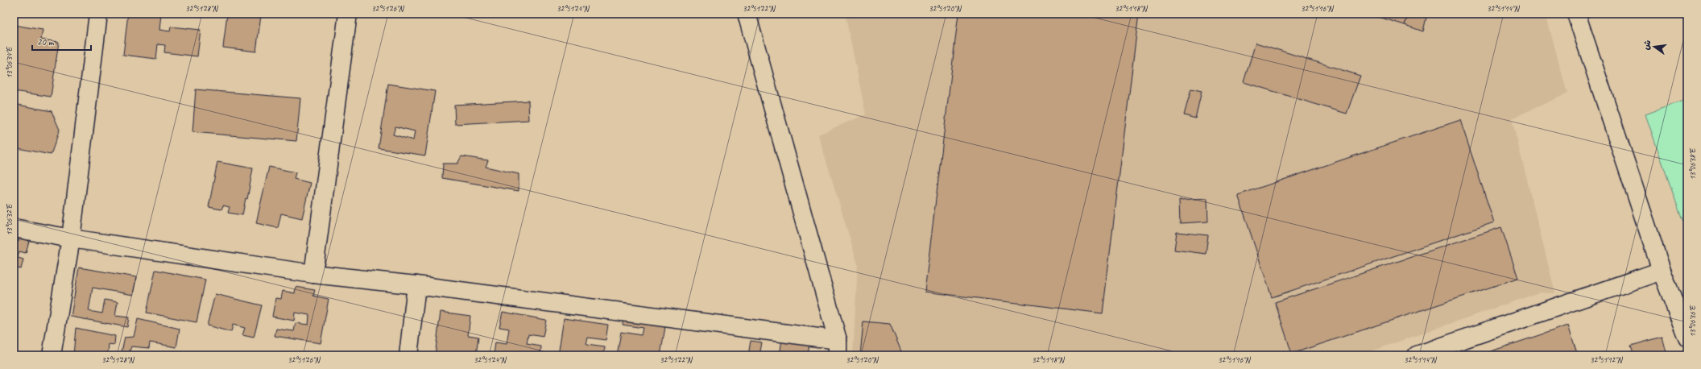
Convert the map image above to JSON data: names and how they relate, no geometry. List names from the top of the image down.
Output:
{
  "scale_bar": "20 m",
  "north": "left",
  "coordinates": [
    "32°51'28\"N",
    "32°51'26\"N",
    "32°51'24\"N",
    "32°51'22\"N",
    "32°51'20\"N",
    "32°51'18\"N",
    "32°51'16\"N",
    "32°51'14\"N",
    "13°06'34\"E",
    "13°06'38\"E",
    "13°06'32\"E",
    "13°06'36\"E",
    "32°51'12\"N"
  ]
}
